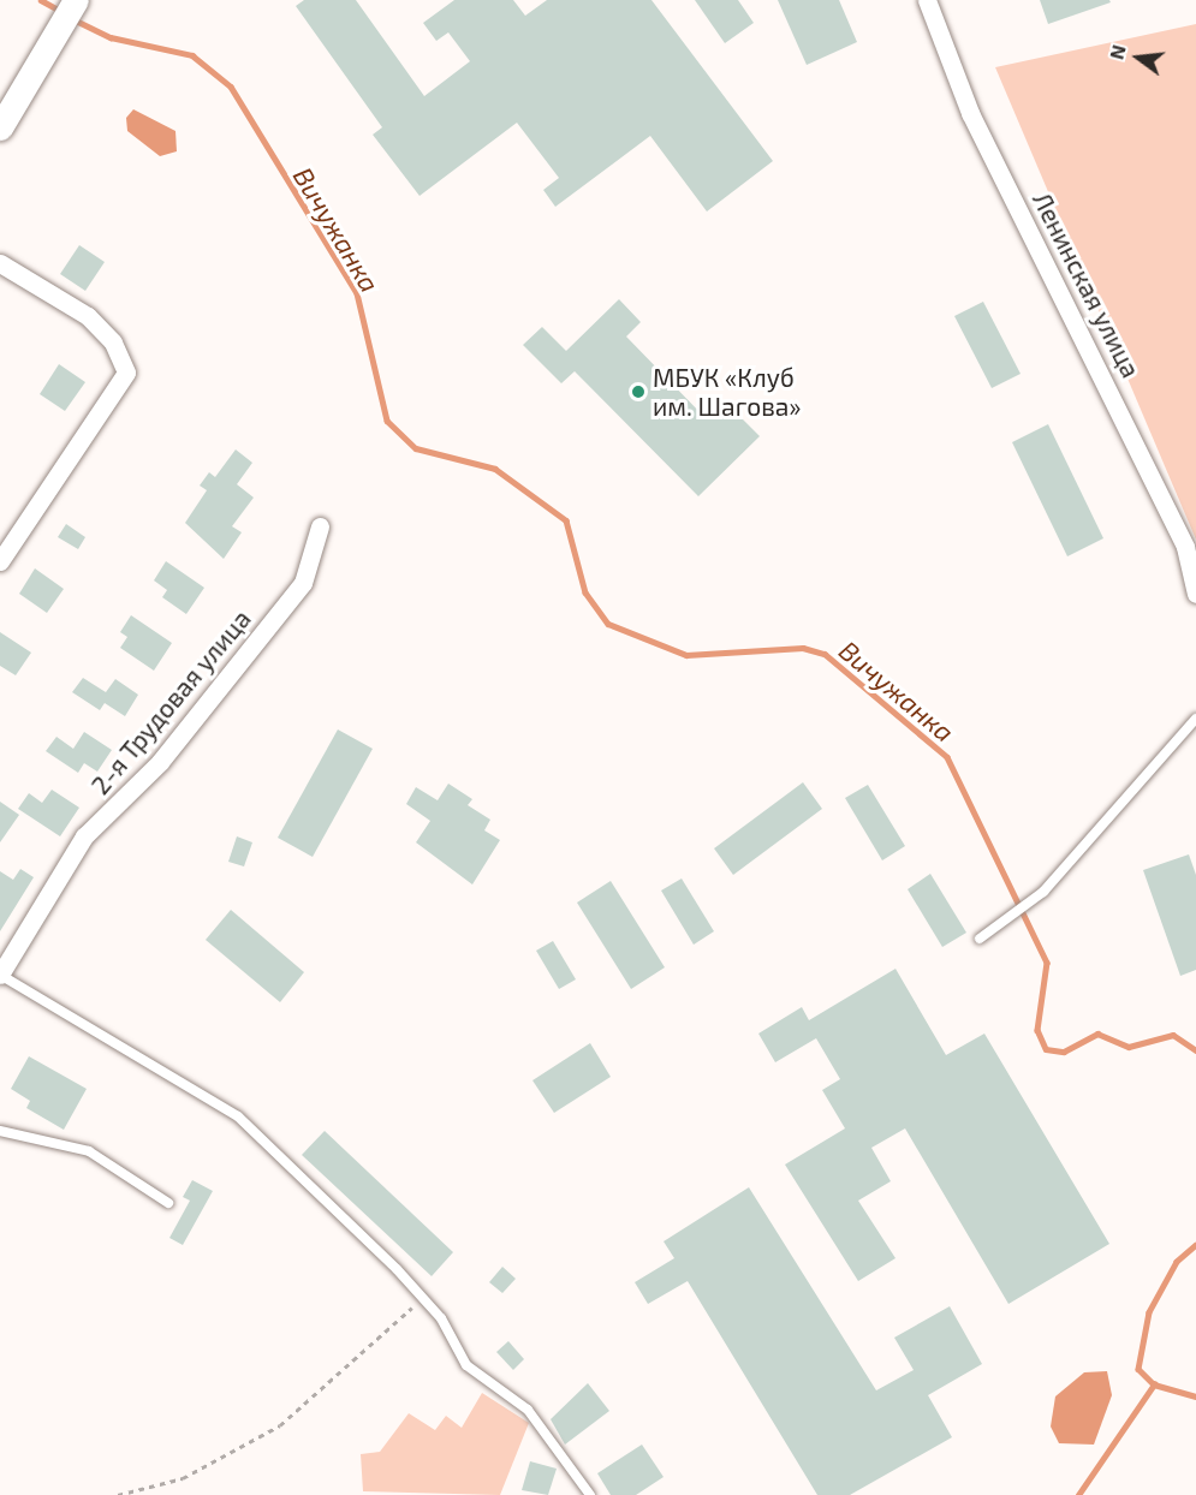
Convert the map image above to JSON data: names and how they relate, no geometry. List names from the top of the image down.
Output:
{
  "streets": {
    "street": ["Ленинская улица", "2-я Трудовая улица"]
  },
  "water": ["Вичужанка"],
  "places": ["МБУК «Клуб им. Шагова»"],
  "north": "left"
}
